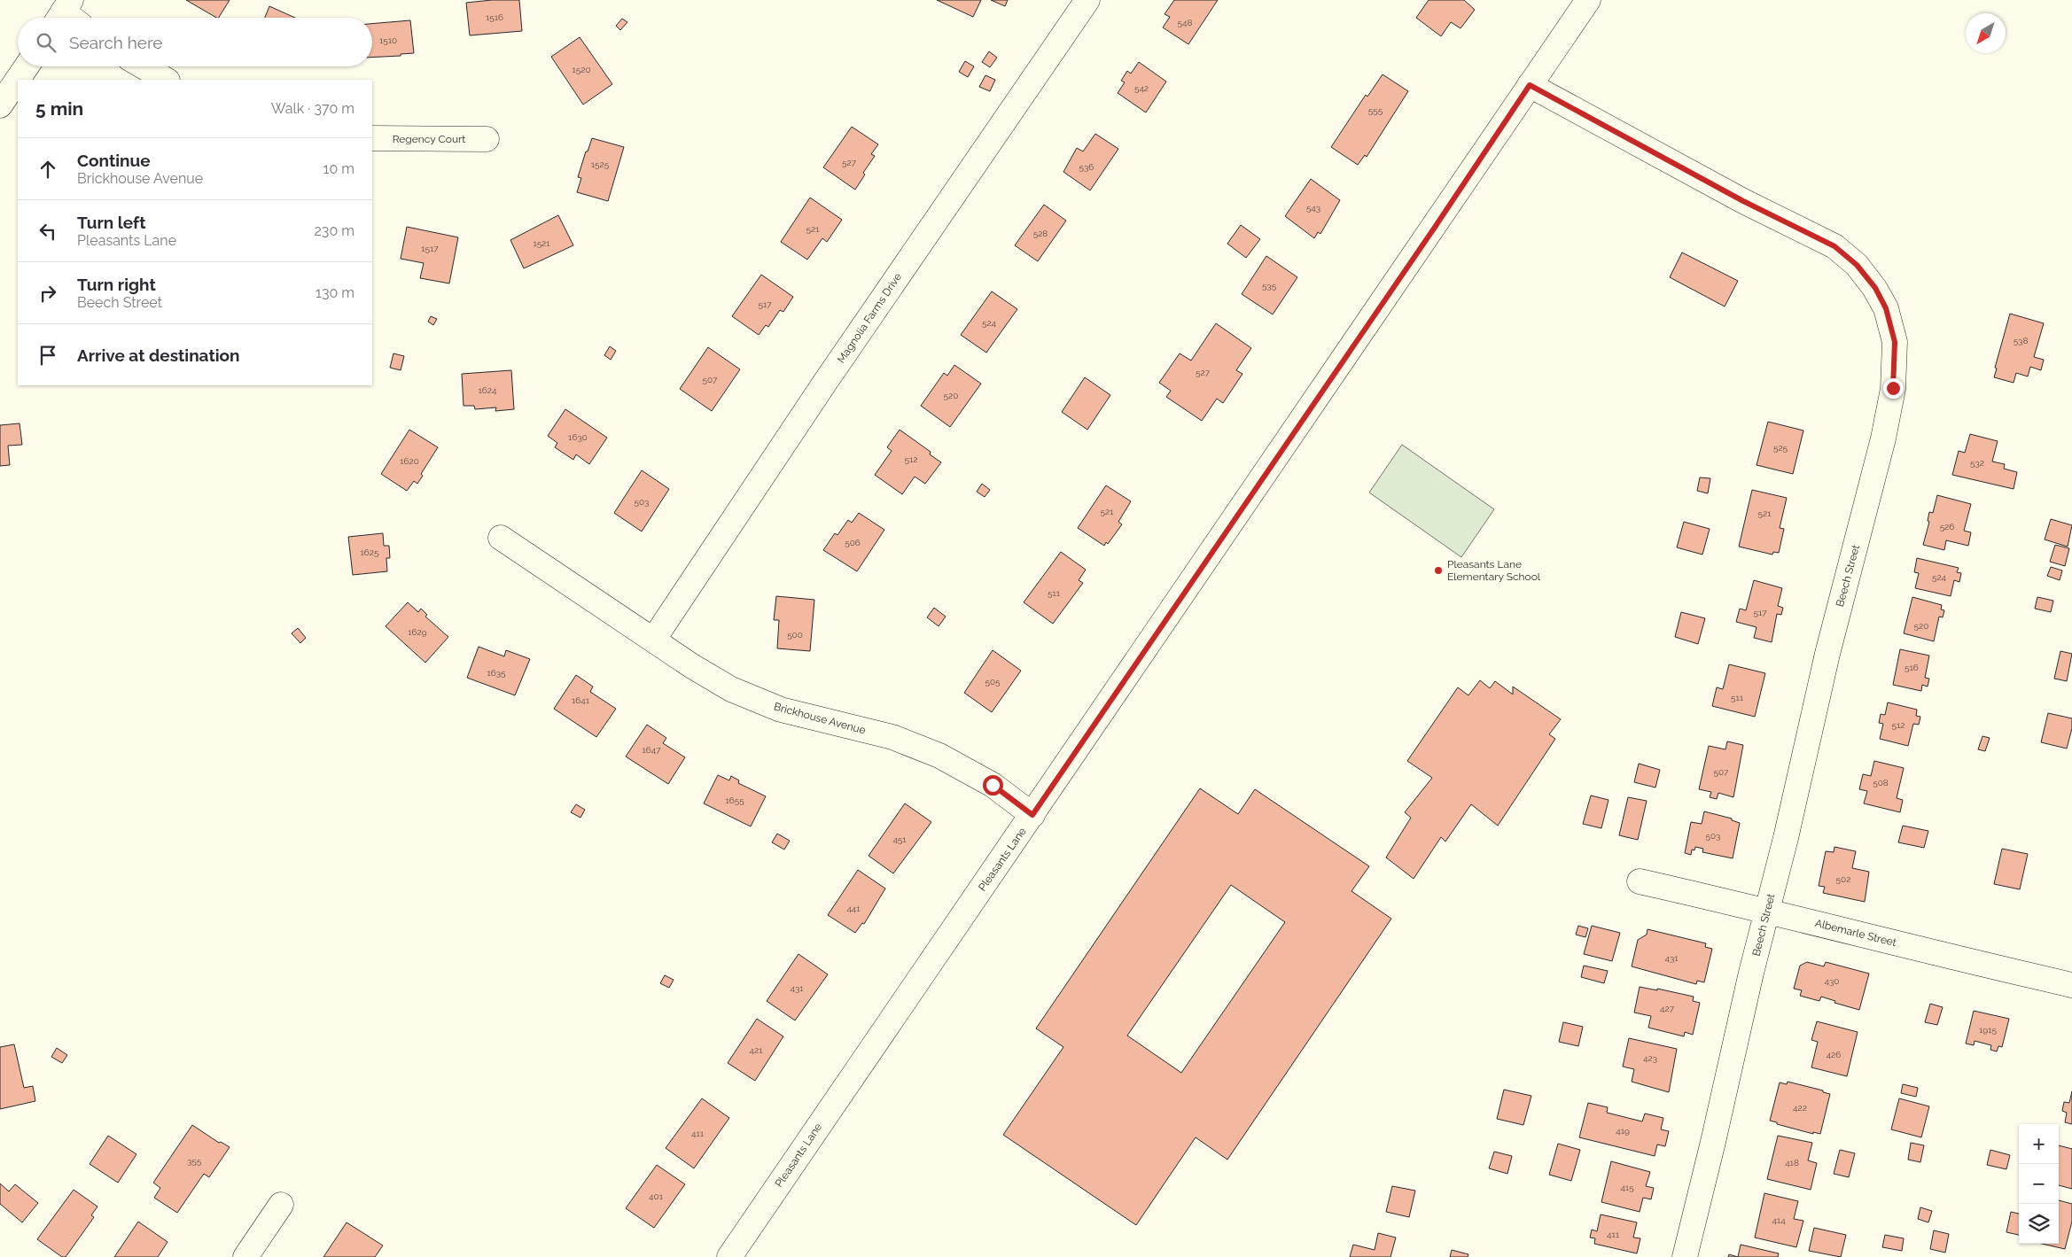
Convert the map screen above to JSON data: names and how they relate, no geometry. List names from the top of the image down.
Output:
{
  "streets": {
    "street": [
      "Regency Court",
      "Magnolia Farms Drive",
      "Beech Street",
      "Brickhouse Avenue",
      "Pleasants Lane",
      "Albemarle Street"
    ]
  },
  "crossings": [
    ["Magnolia Farms Drive", "Brickhouse Avenue"],
    ["Beech Street", "Pleasants Lane"],
    ["Beech Street", "Albemarle Street"],
    ["Brickhouse Avenue", "Pleasants Lane"]
  ],
  "places": ["Pleasants Lane Elementary School"],
  "house_numbers": [
    "1516",
    "548",
    "1510",
    "1520",
    "542",
    "555",
    "527",
    "1525",
    "536",
    "543",
    "521",
    "528",
    "1521",
    "1517",
    "535",
    "517",
    "524",
    "538",
    "527",
    "507",
    "1624",
    "520",
    "1630",
    "525",
    "512",
    "1620",
    "532",
    "503",
    "521",
    "521",
    "526",
    "506",
    "1625",
    "524",
    "511",
    "517",
    "520",
    "1629",
    "500",
    "516",
    "1635",
    "505",
    "511",
    "1641",
    "512",
    "1647",
    "507",
    "508",
    "1655",
    "503",
    "451",
    "502",
    "441",
    "431",
    "430",
    "431",
    "427",
    "1915",
    "421",
    "426",
    "423",
    "422",
    "419",
    "411",
    "355",
    "418",
    "415",
    "401",
    "414",
    "411"
  ],
  "north": "bottom left",
  "page": {
    "search": "Search here",
    "heading": ["5 min", "Walk · 370 m"],
    "list": [
      ["Continue", "Brickhouse Avenue", "10 m"],
      ["Turn left", "Pleasants Lane", "230 m"],
      ["Turn right", "Beech Street", "130 m"],
      "Arrive at destination"
    ],
    "map_buttons": ["+", "−"]
  }
}
